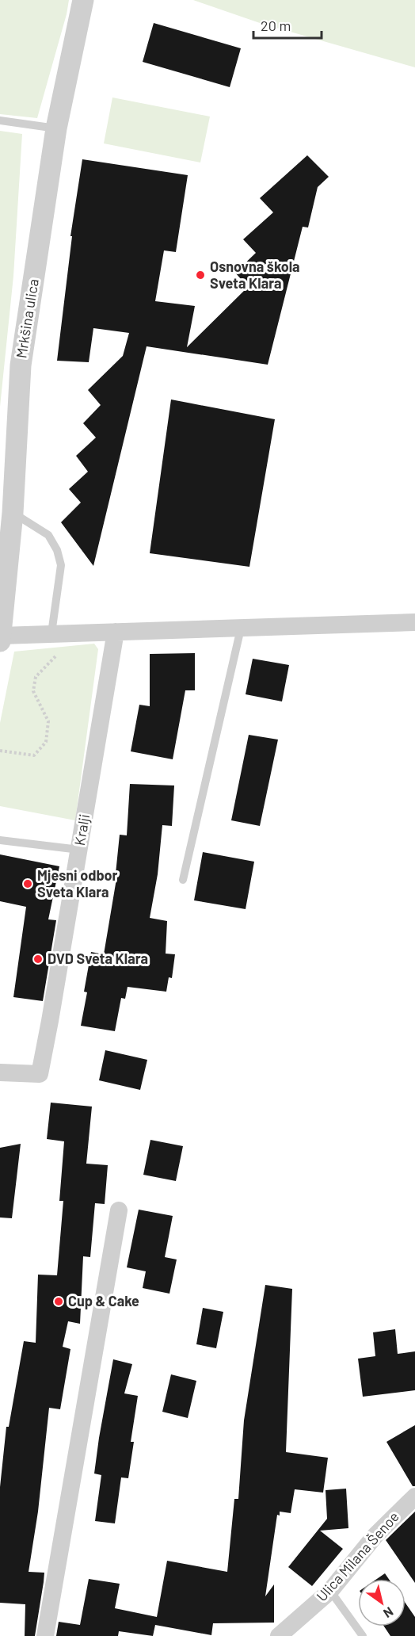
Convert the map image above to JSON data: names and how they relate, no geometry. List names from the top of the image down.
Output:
{
  "streets": {
    "street": ["Mrkšina ulica", "Kralji", "Ulica Milana Šenoe"]
  },
  "places": [
    "Osnovna škola Sveta Klara",
    "Mjesni odbor Sveta Klara",
    "DVD Sveta Klara",
    "Cup & Cake"
  ],
  "scale_bar": "20 m",
  "north": "bottom right"
}
